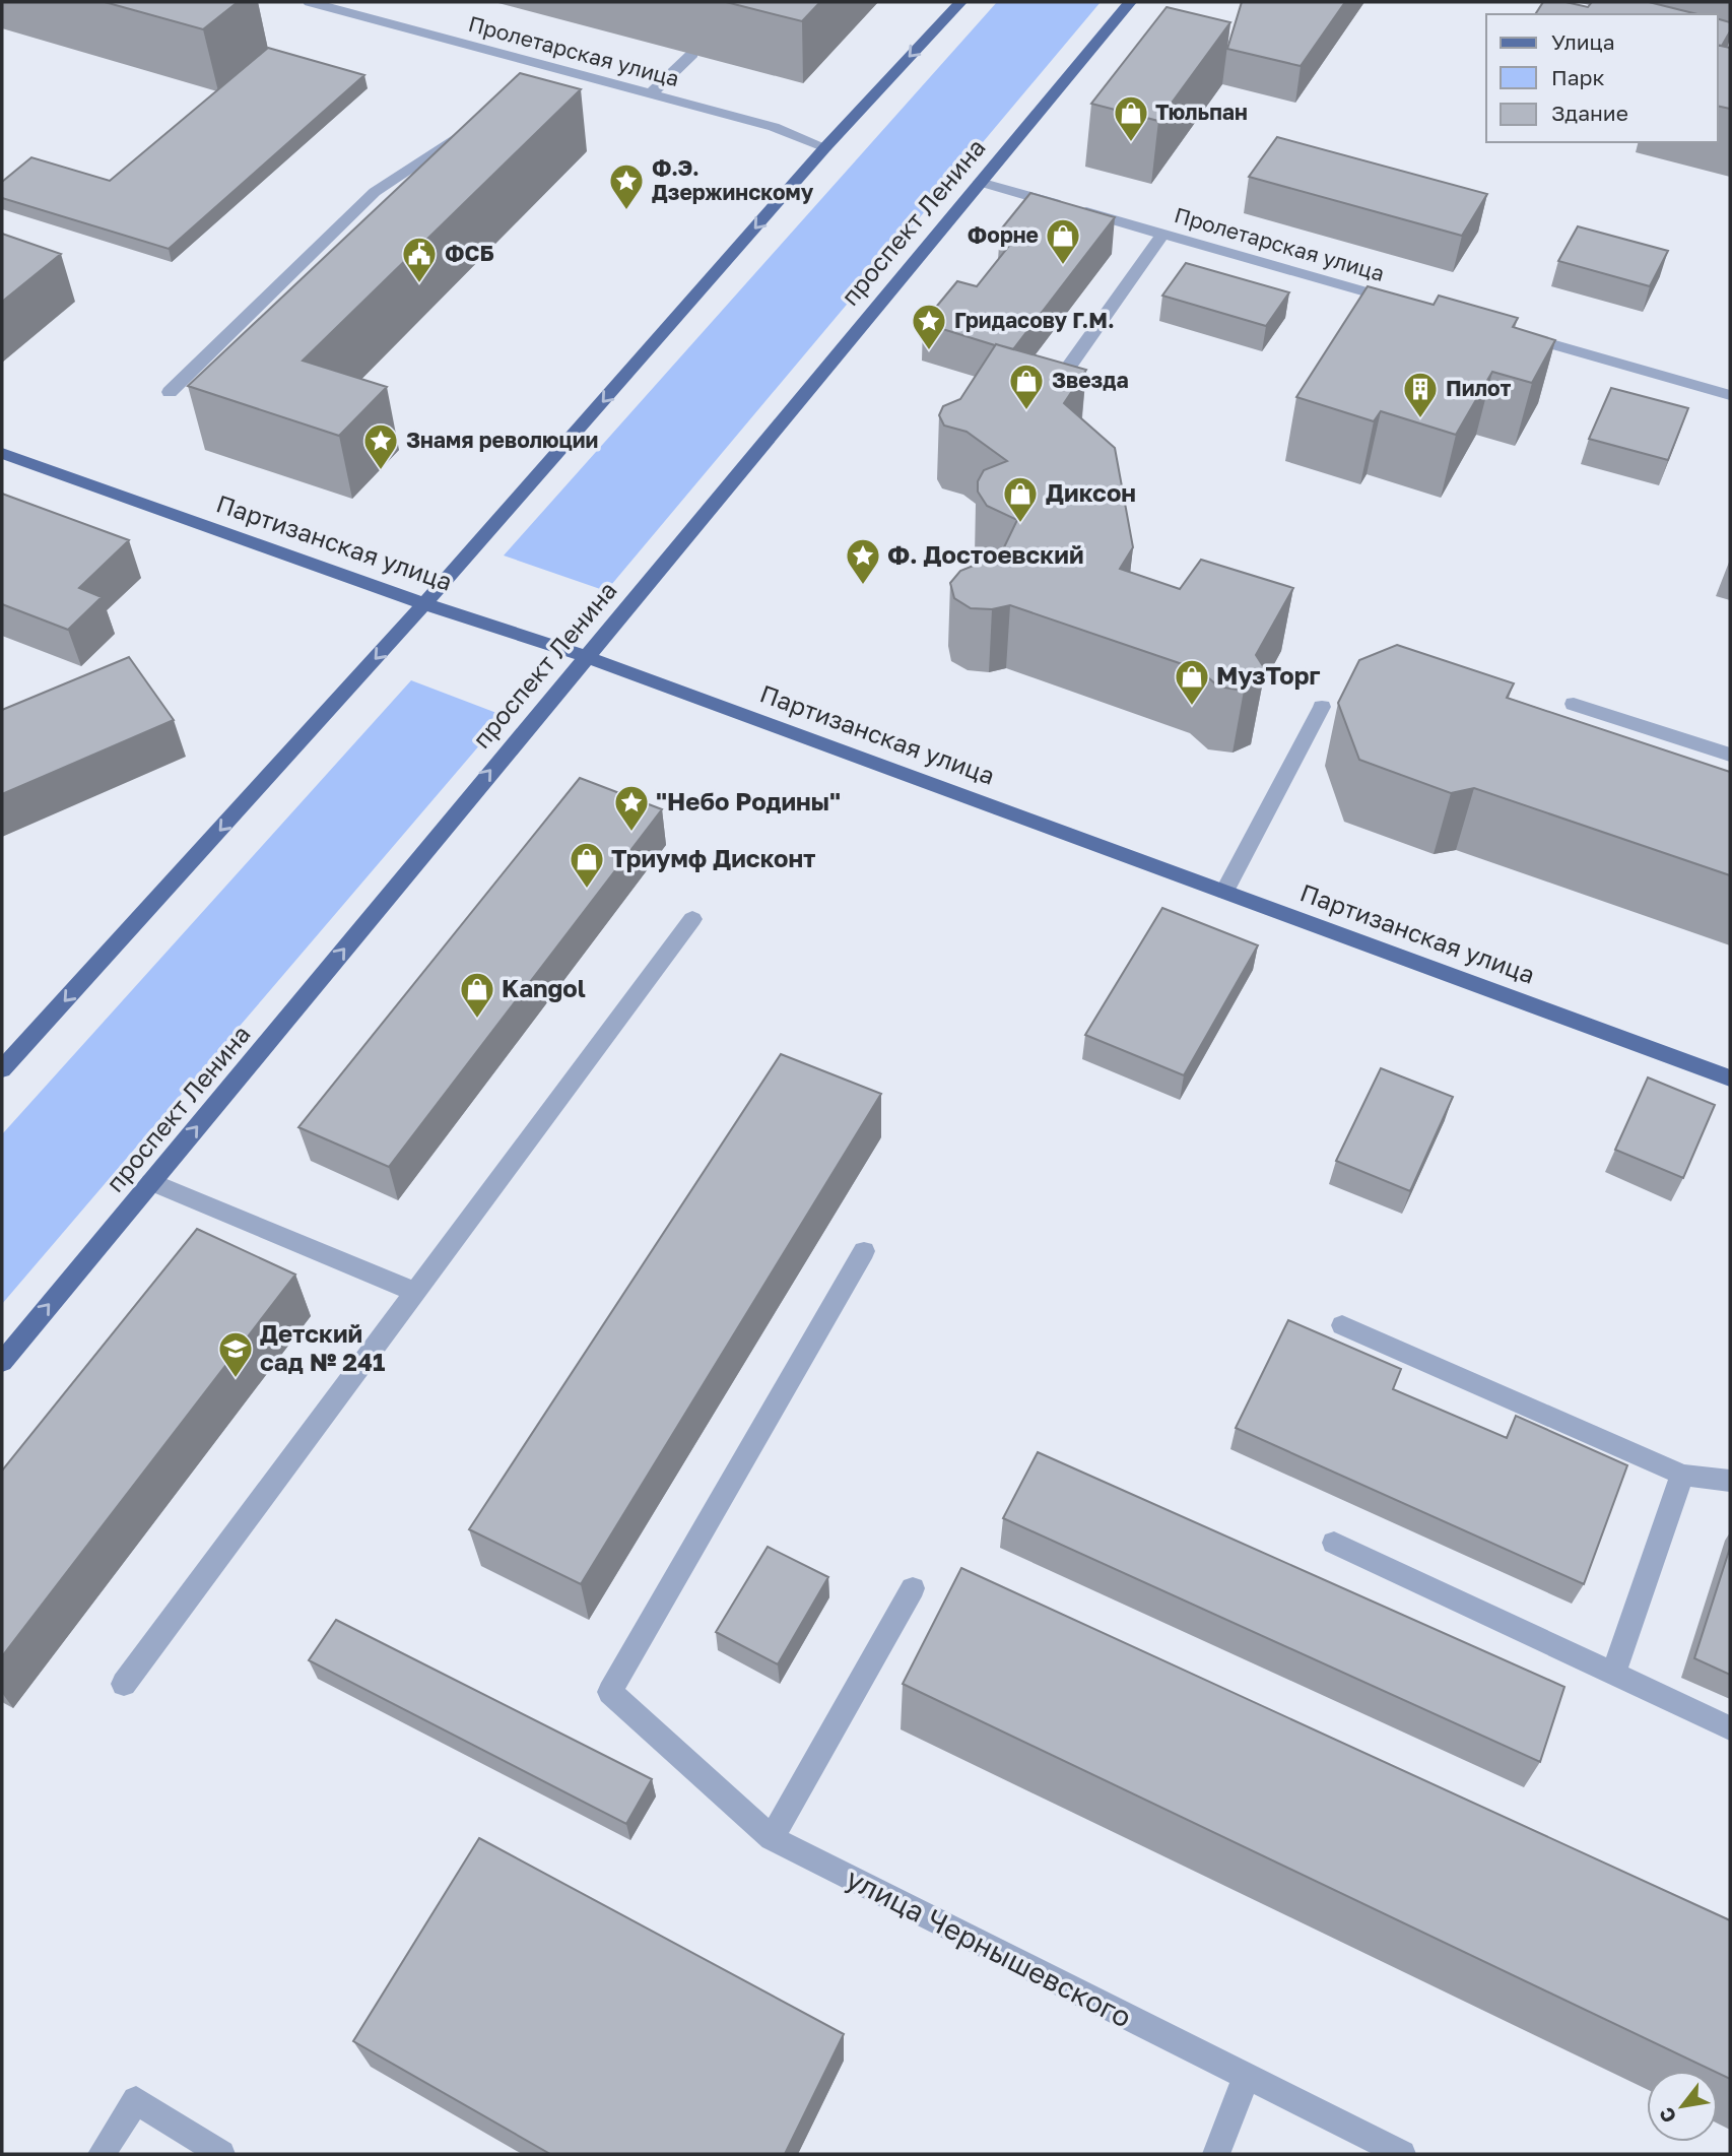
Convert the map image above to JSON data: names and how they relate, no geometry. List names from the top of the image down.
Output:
{
  "streets": {
    "main road": ["проспект Ленина", "Партизанская улица"],
    "street": ["Пролетарская улица", "улица Чернышевского"]
  },
  "crossings": [
    ["Пролетарская улица", "проспект Ленина"],
    ["проспект Ленина", "Партизанская улица"]
  ],
  "places": {
    "shop": [
      "Тюльпан",
      "Форне",
      "Звезда",
      "Диксон",
      "МузТорг",
      "Триумф Дисконт",
      "Kangol"
    ],
    "place": [
      "Ф.Э. Дзержинскому",
      "Гридасову Г.М.",
      "Знамя революции",
      "Ф. Достоевский",
      "\"Небо Родины\""
    ],
    "public building": ["ФСБ"],
    "building": ["Пилот"],
    "school or university": ["Детский сад № 241"]
  },
  "legend": ["Улица", "Парк", "Здание"],
  "north": "bottom left"
}
